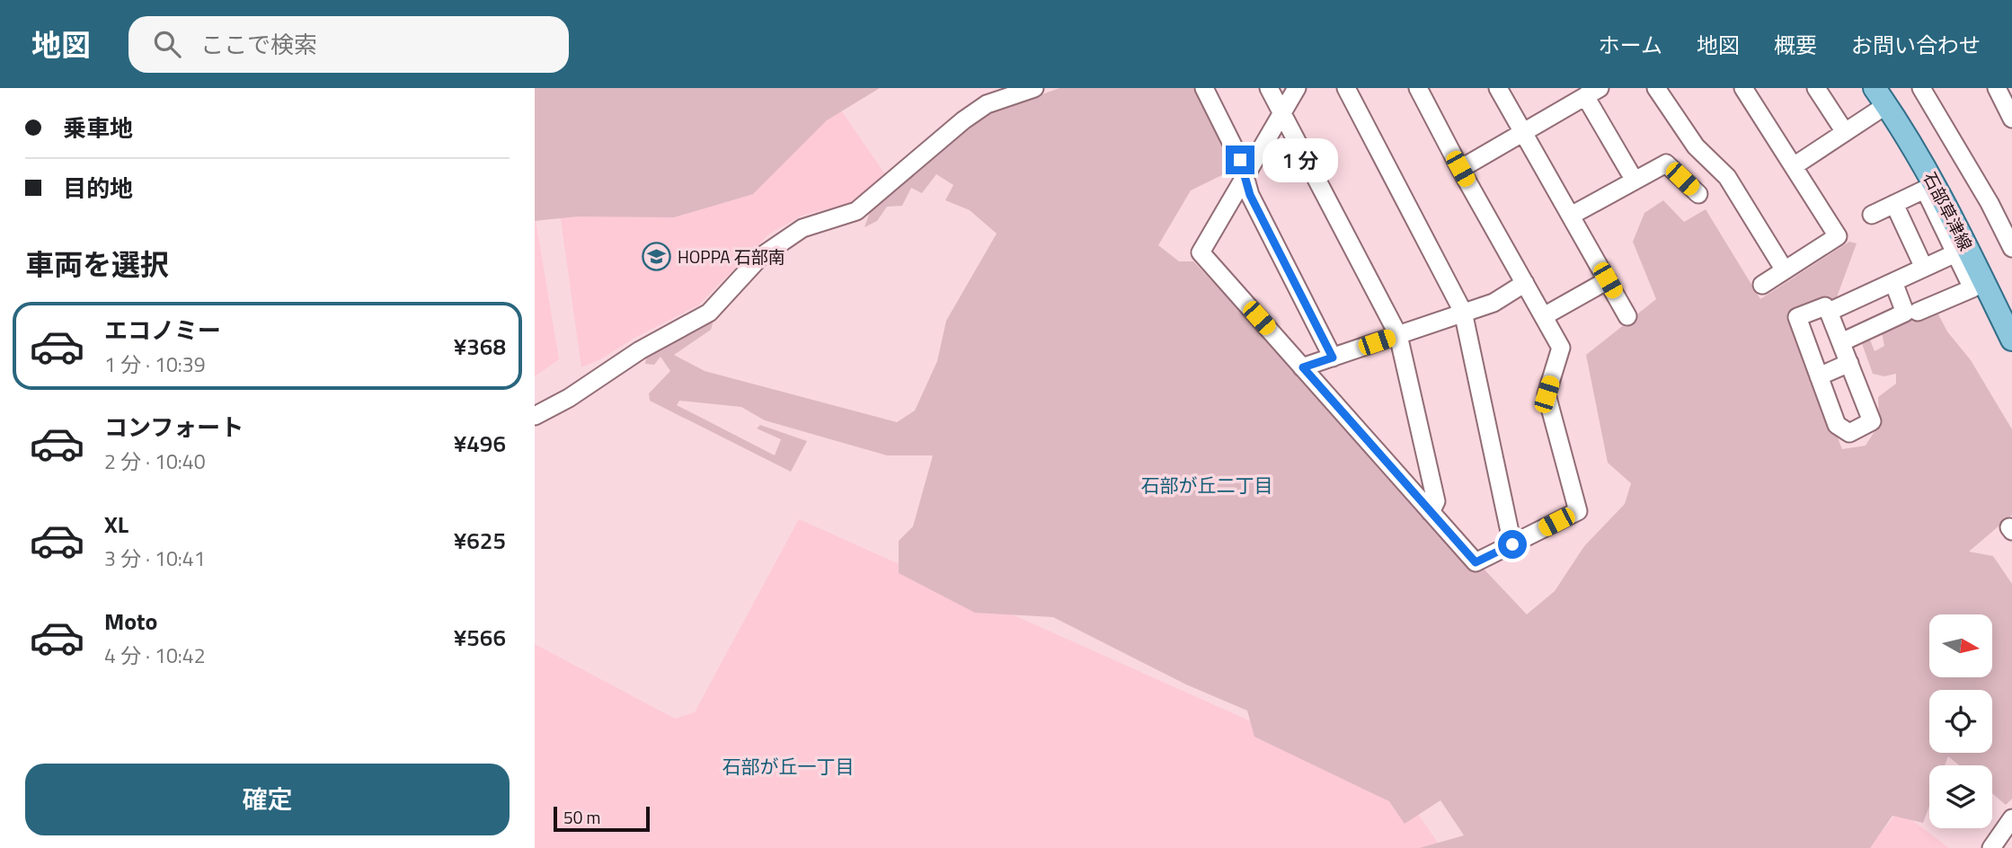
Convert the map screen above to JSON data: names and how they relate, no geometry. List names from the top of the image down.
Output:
{
  "streets": {
    "main road": ["石部草津線"]
  },
  "districts": ["石部が丘二丁目", "石部が丘一丁目"],
  "places": {
    "school or university": ["HOPPA 石部南"]
  },
  "scale_bar": "50 m",
  "north": "right",
  "page": {
    "header": "地図",
    "search": "ここで検索",
    "nav": [
      "ホーム",
      "地図",
      "概要",
      "お問い合わせ"
    ],
    "banner": ["乗車地", "目的地"],
    "bubble": "1 分",
    "heading": "車両を選択",
    "list": [
      {
        "name": "エコノミー",
        "note": "1 分 · 10:39",
        "value": "¥368"
      },
      {
        "name": "コンフォート",
        "note": "2 分 · 10:40",
        "value": "¥496"
      },
      {
        "name": "XL",
        "note": "3 分 · 10:41",
        "value": "¥625"
      },
      {
        "name": "Moto",
        "note": "4 分 · 10:42",
        "value": "¥566"
      }
    ],
    "buttons": "確定",
    "scale": "50 m"
  }
}
